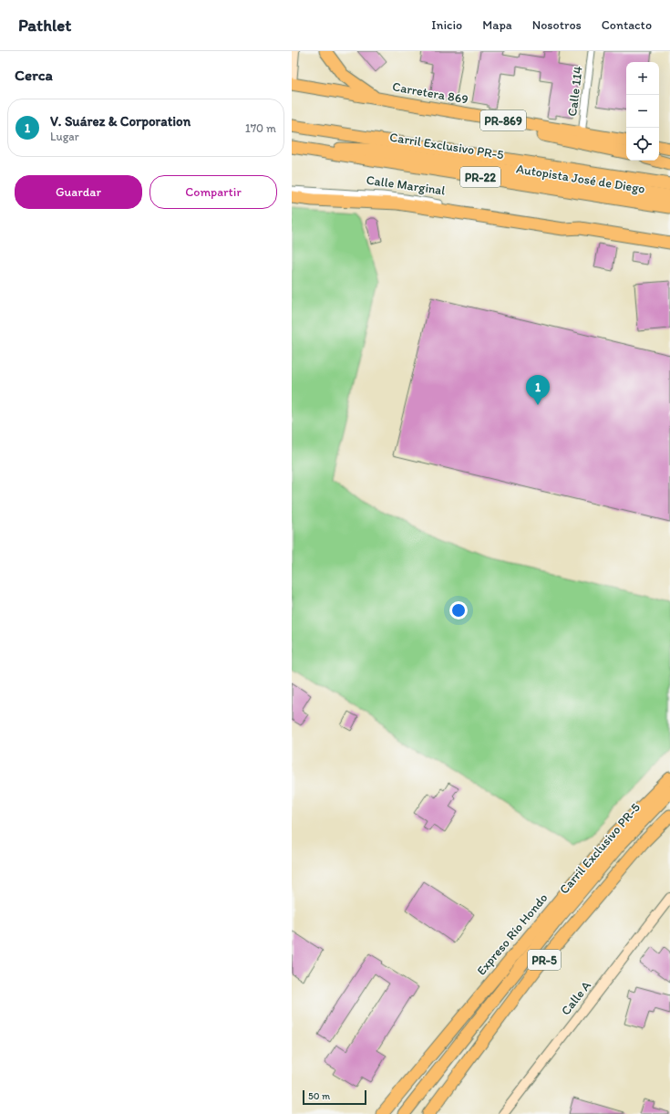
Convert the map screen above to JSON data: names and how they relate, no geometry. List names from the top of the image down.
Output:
{
  "streets": {
    "highway": [
      "Carretera 869",
      "PR-869",
      "Carril Exclusivo PR-5",
      "PR-22",
      "Autopista José de Diego",
      "Calle Marginal",
      "Expreso Río Hondo",
      "PR-5"
    ],
    "street": ["Calle 114", "Calle A"]
  },
  "crossings": [
    ["Calle 114", "Carretera 869"],
    ["Carretera 869", "PR-869"]
  ],
  "scale_bar": "50 m",
  "page": {
    "header": "Pathlet",
    "nav": [
      "Inicio",
      "Mapa",
      "Nosotros",
      "Contacto"
    ],
    "heading": "Cerca",
    "map_buttons": ["+", "−"],
    "list": [
      {
        "mark": "1",
        "name": "V. Suárez & Corporation",
        "note": "Lugar",
        "value": "170 m"
      }
    ],
    "buttons": ["Guardar", "Compartir"],
    "pins": "1",
    "scale": "50 m"
  }
}
